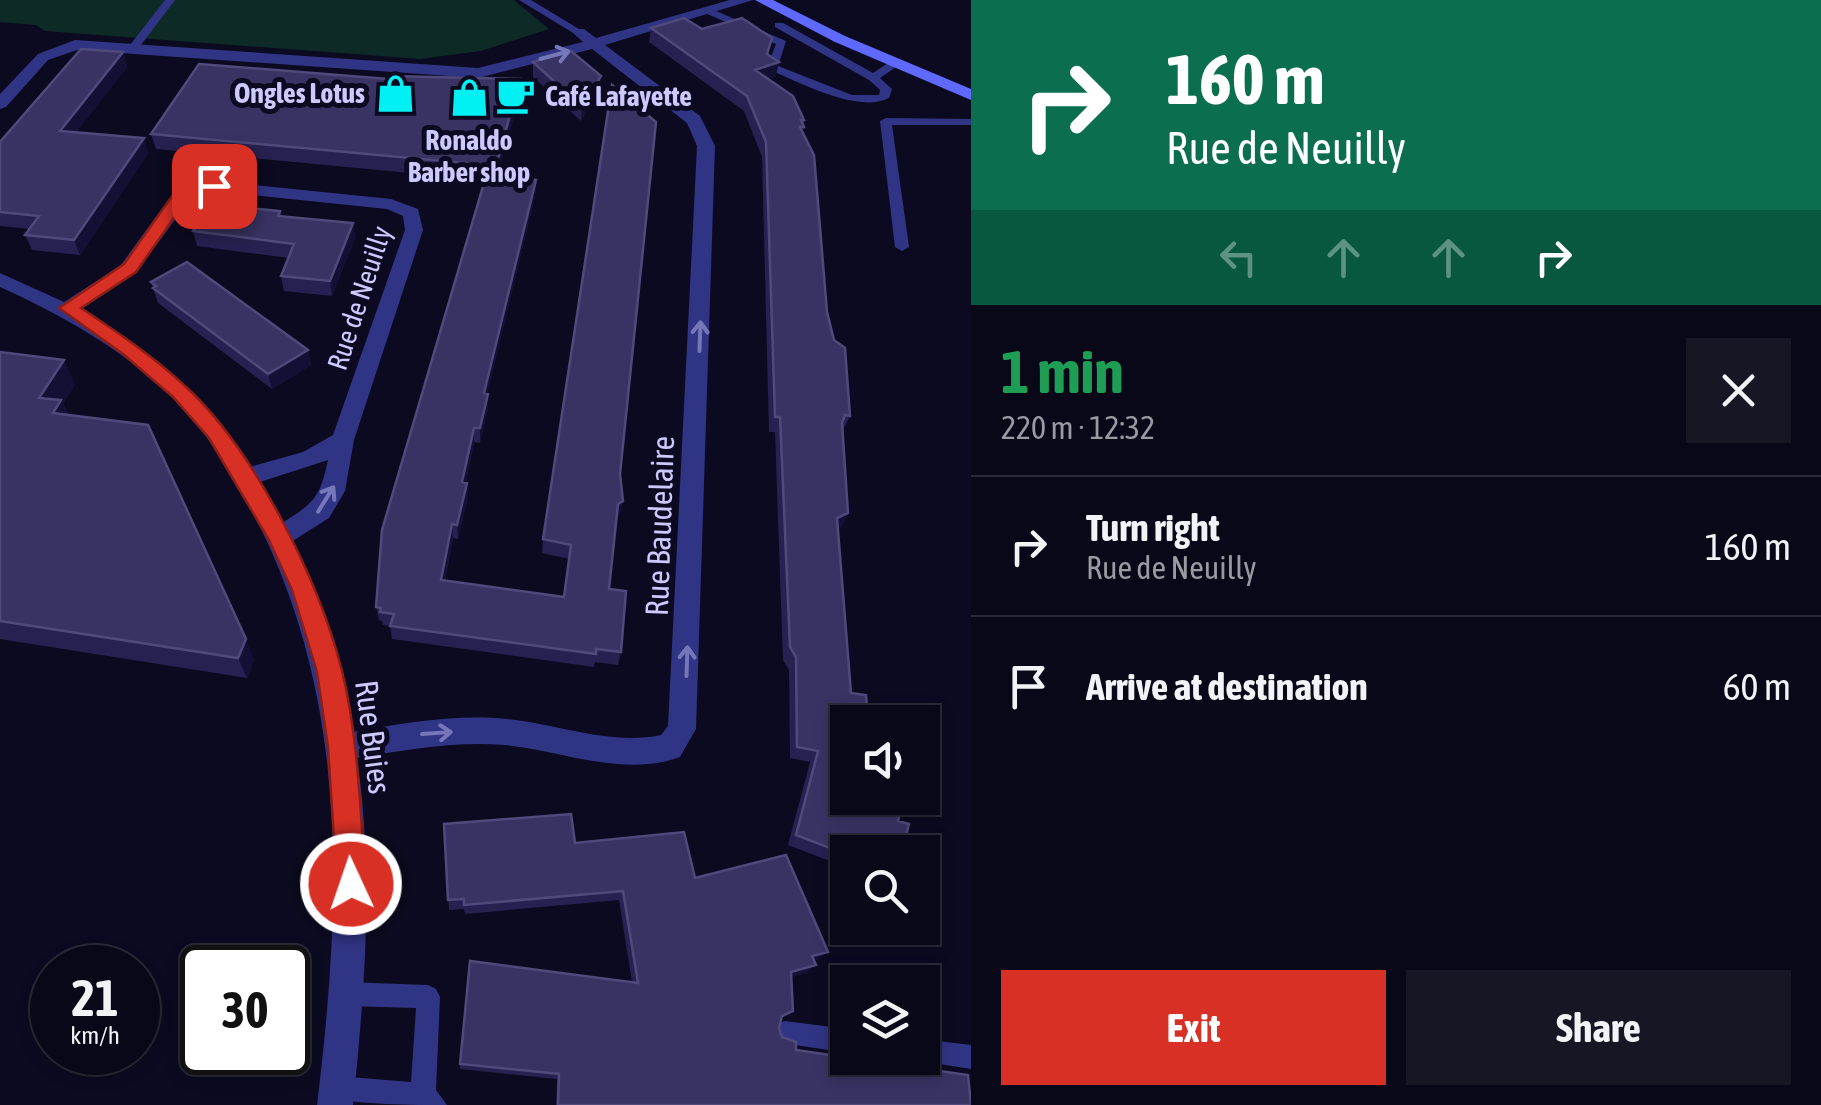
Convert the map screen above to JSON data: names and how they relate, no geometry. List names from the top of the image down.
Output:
{
  "streets": {
    "street": ["Rue de Neuilly", "Rue Baudelaire", "Rue Buies"]
  },
  "crossings": [
    ["Rue de Neuilly", "Rue Buies"],
    ["Rue Baudelaire", "Rue Buies"]
  ],
  "places": {
    "shop": ["Ongles Lotus", "Ronaldo Barber shop"],
    "cafe": ["Café Lafayette"]
  },
  "page": {
    "turn": ["160 m", "Rue de Neuilly"],
    "heading": ["1 min", "220 m · 12:32"],
    "list": [
      {
        "name": "Turn right",
        "note": "Rue de Neuilly",
        "value": "160 m"
      },
      {
        "name": "Arrive at destination",
        "value": "60 m"
      }
    ],
    "speed": "21 km/h",
    "limit": "30",
    "buttons": ["Exit", "Share"]
  }
}
